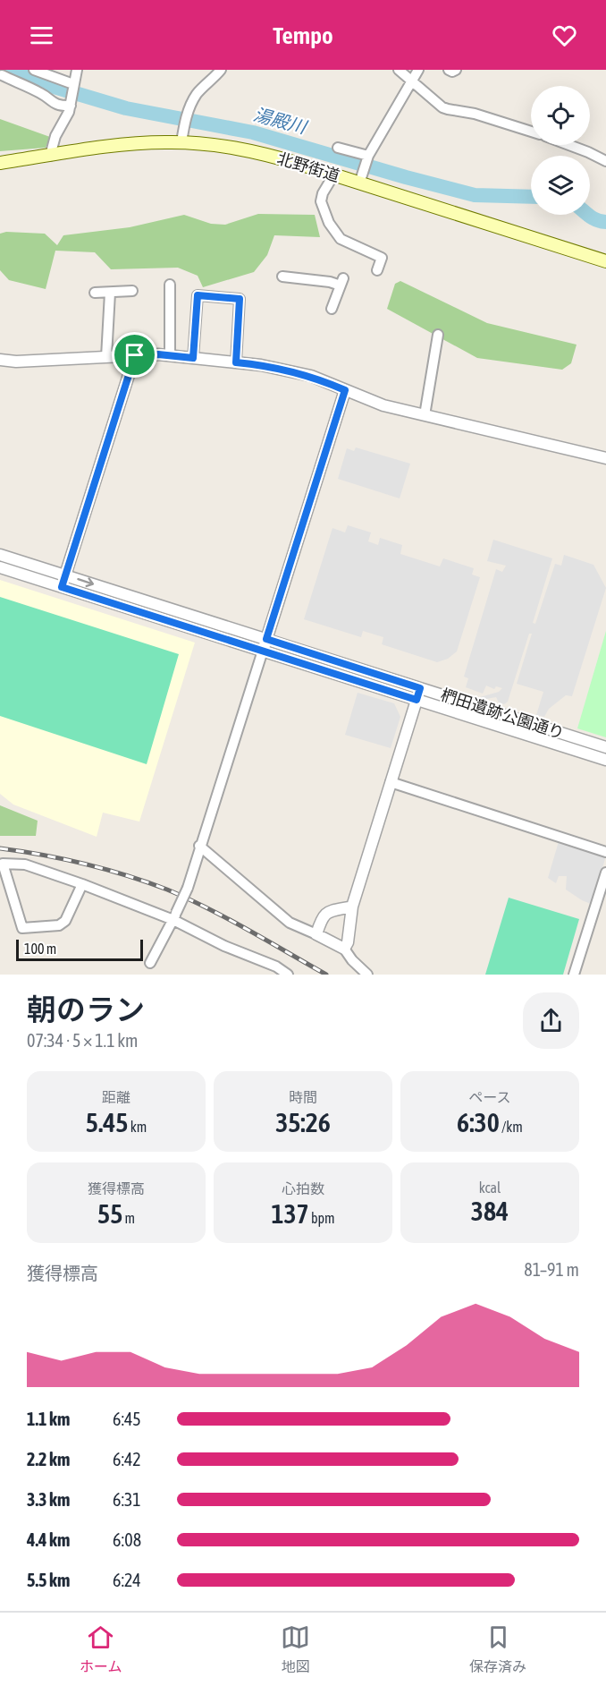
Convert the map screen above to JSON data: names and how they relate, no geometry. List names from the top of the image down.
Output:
{
  "streets": {
    "main road": ["北野街道"],
    "street": ["椚田遺跡公園通り"]
  },
  "water": ["湯殿川"],
  "scale_bar": "100 m",
  "page": {
    "header": "Tempo",
    "scale": "100 m",
    "heading": ["朝のラン", "07:34 · 5 × 1.1 km"],
    "stats": [
      ["距離", "5.45 km"],
      ["時間", "35:26"],
      ["ペース", "6:30 /km"],
      ["獲得標高", "55 m"],
      ["心拍数", "137 bpm"],
      ["kcal", "384"]
    ],
    "chart": ["獲得標高", "81–91 m"],
    "list": [
      {
        "name": "1.1 km",
        "note": "6:45"
      },
      {
        "name": "2.2 km",
        "note": "6:42"
      },
      {
        "name": "3.3 km",
        "note": "6:31"
      },
      {
        "name": "4.4 km",
        "note": "6:08"
      },
      {
        "name": "5.5 km",
        "note": "6:24"
      }
    ],
    "tabs": ["ホーム", "地図", "保存済み"]
  }
}
